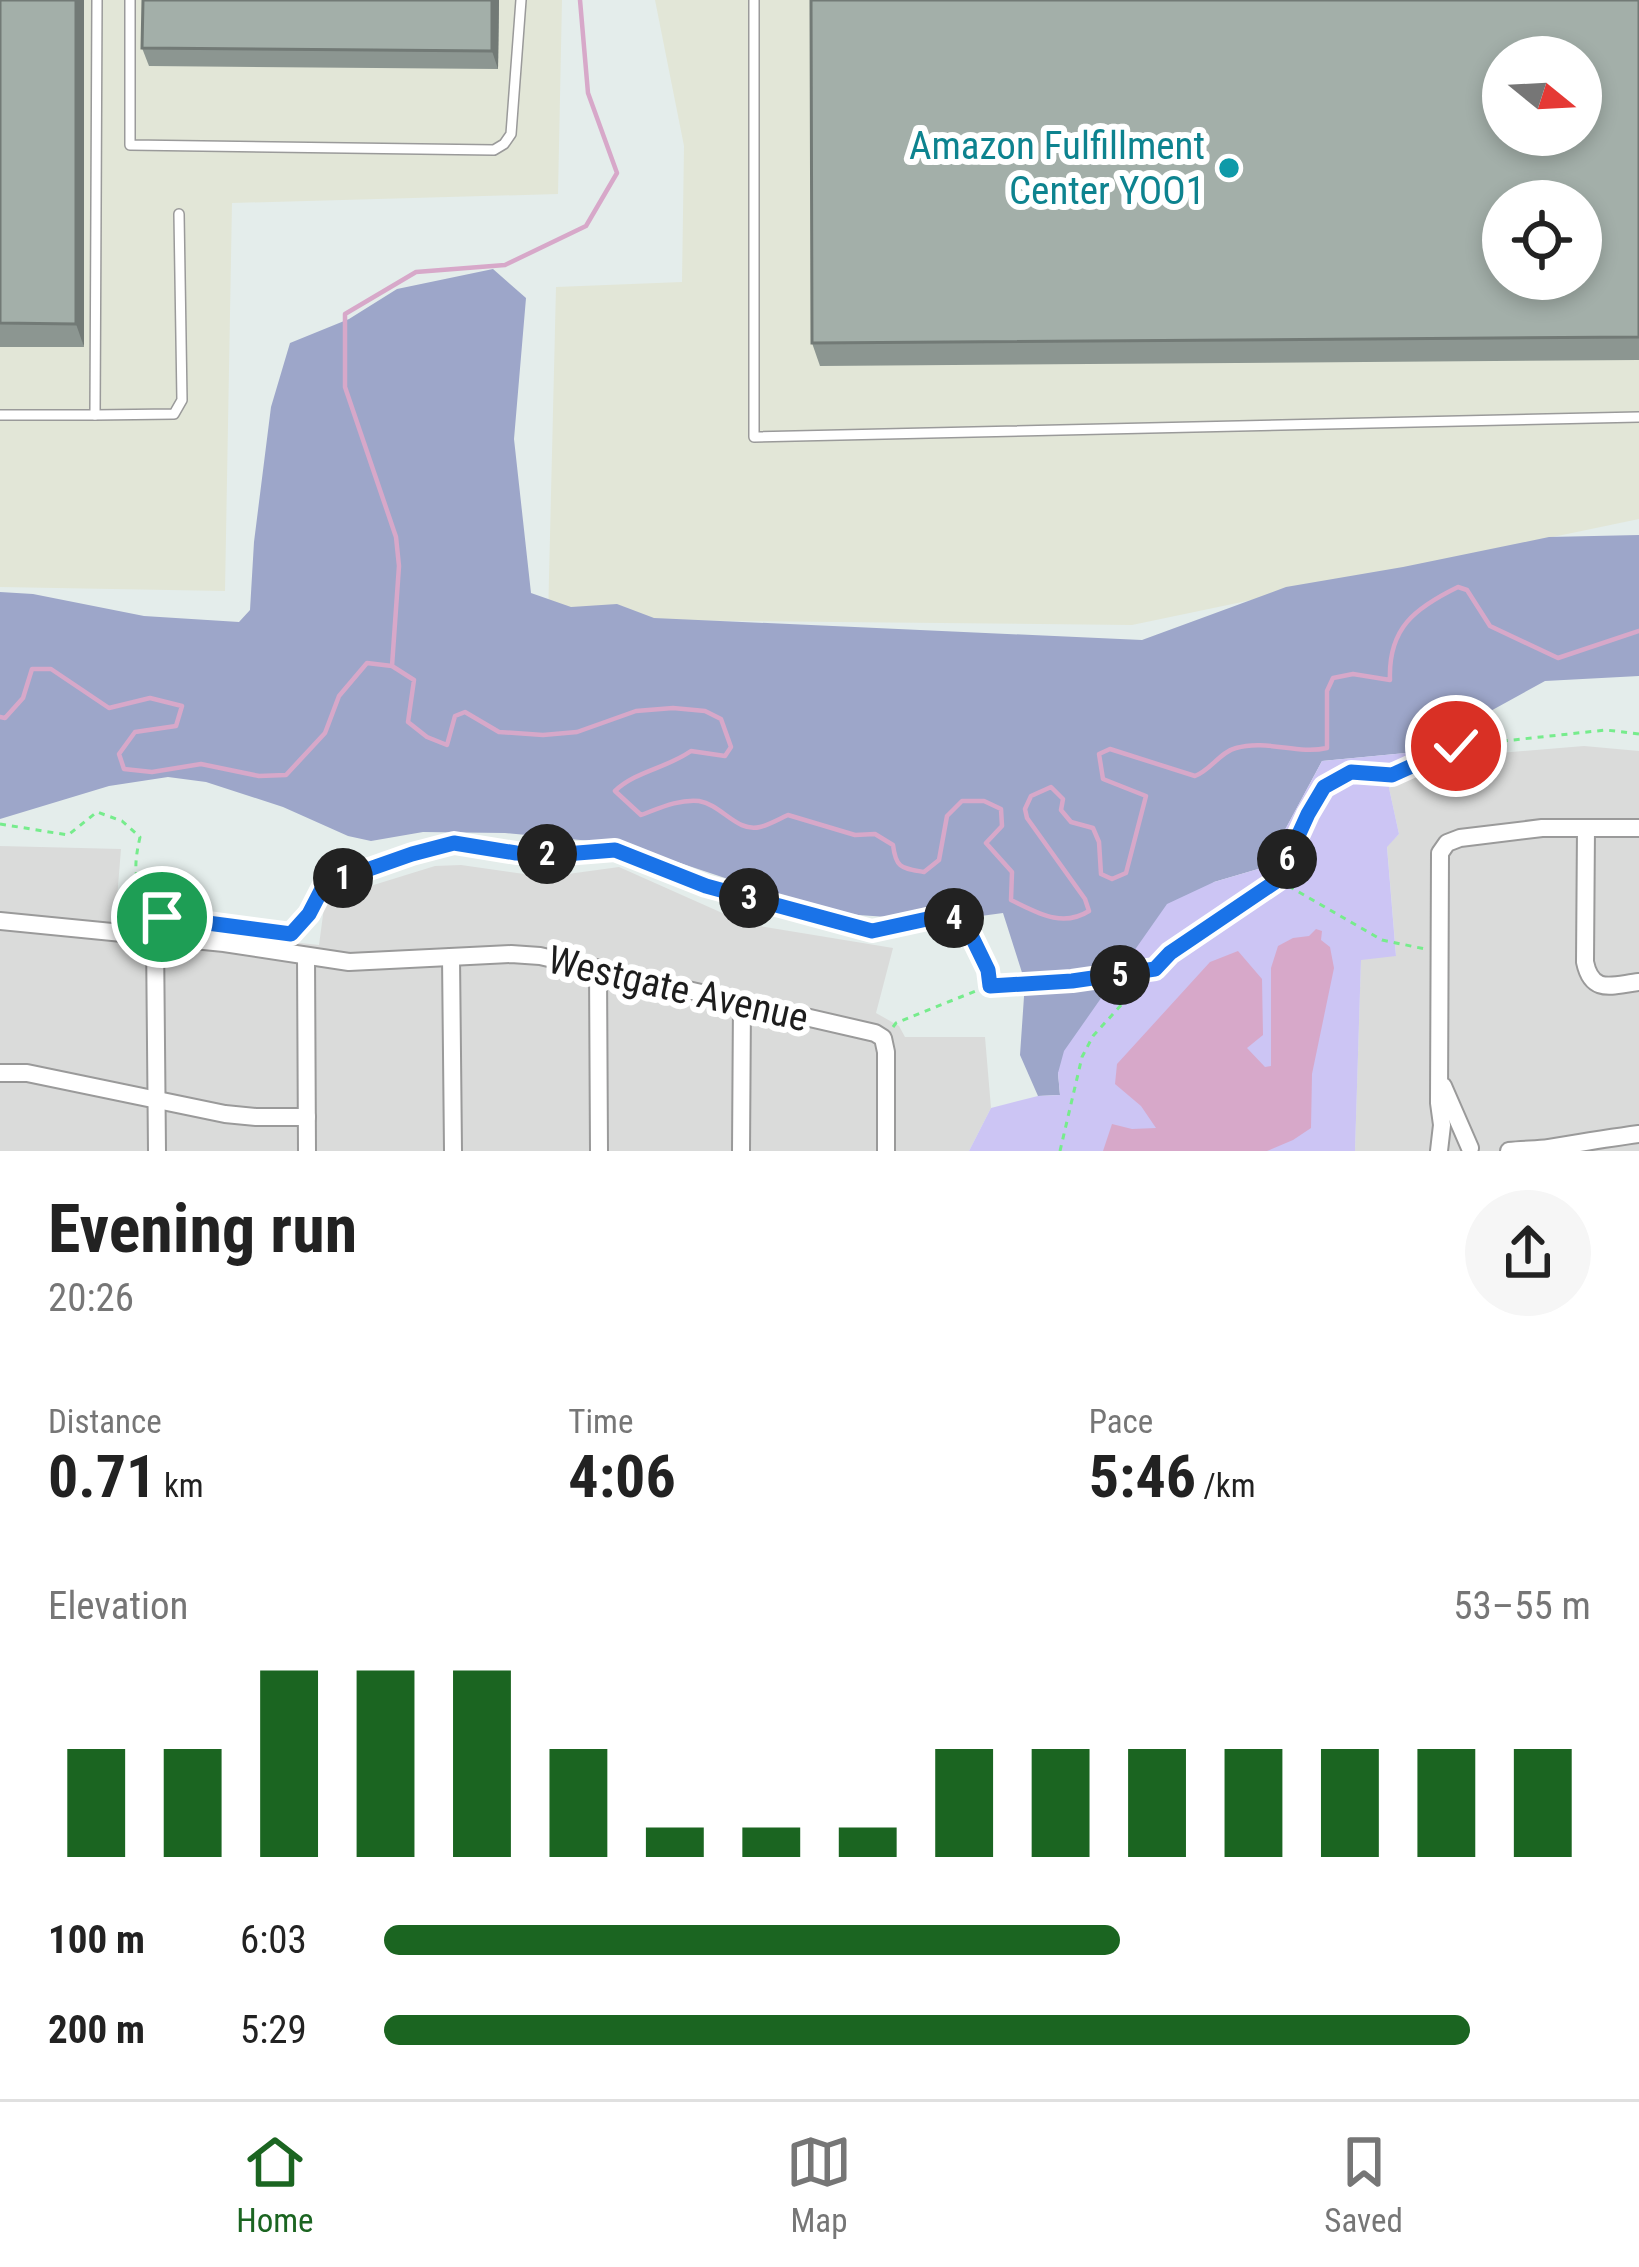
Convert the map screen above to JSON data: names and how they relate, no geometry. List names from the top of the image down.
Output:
{
  "streets": {
    "street": ["Westgate Avenue"]
  },
  "places": ["Amazon Fulfillment Center YOO1"],
  "north": "right",
  "page": {
    "pins": [
      "2",
      "6",
      "1",
      "3",
      "4",
      "5"
    ],
    "heading": ["Evening run", "20:26"],
    "stats": [
      ["Distance", "0.71 km"],
      ["Time", "4:06"],
      ["Pace", "5:46 /km"]
    ],
    "chart": ["Elevation", "53–55 m"],
    "list": [
      {
        "name": "100 m",
        "note": "6:03"
      },
      {
        "name": "200 m",
        "note": "5:29"
      }
    ],
    "tabs": ["Home", "Map", "Saved"]
  }
}
